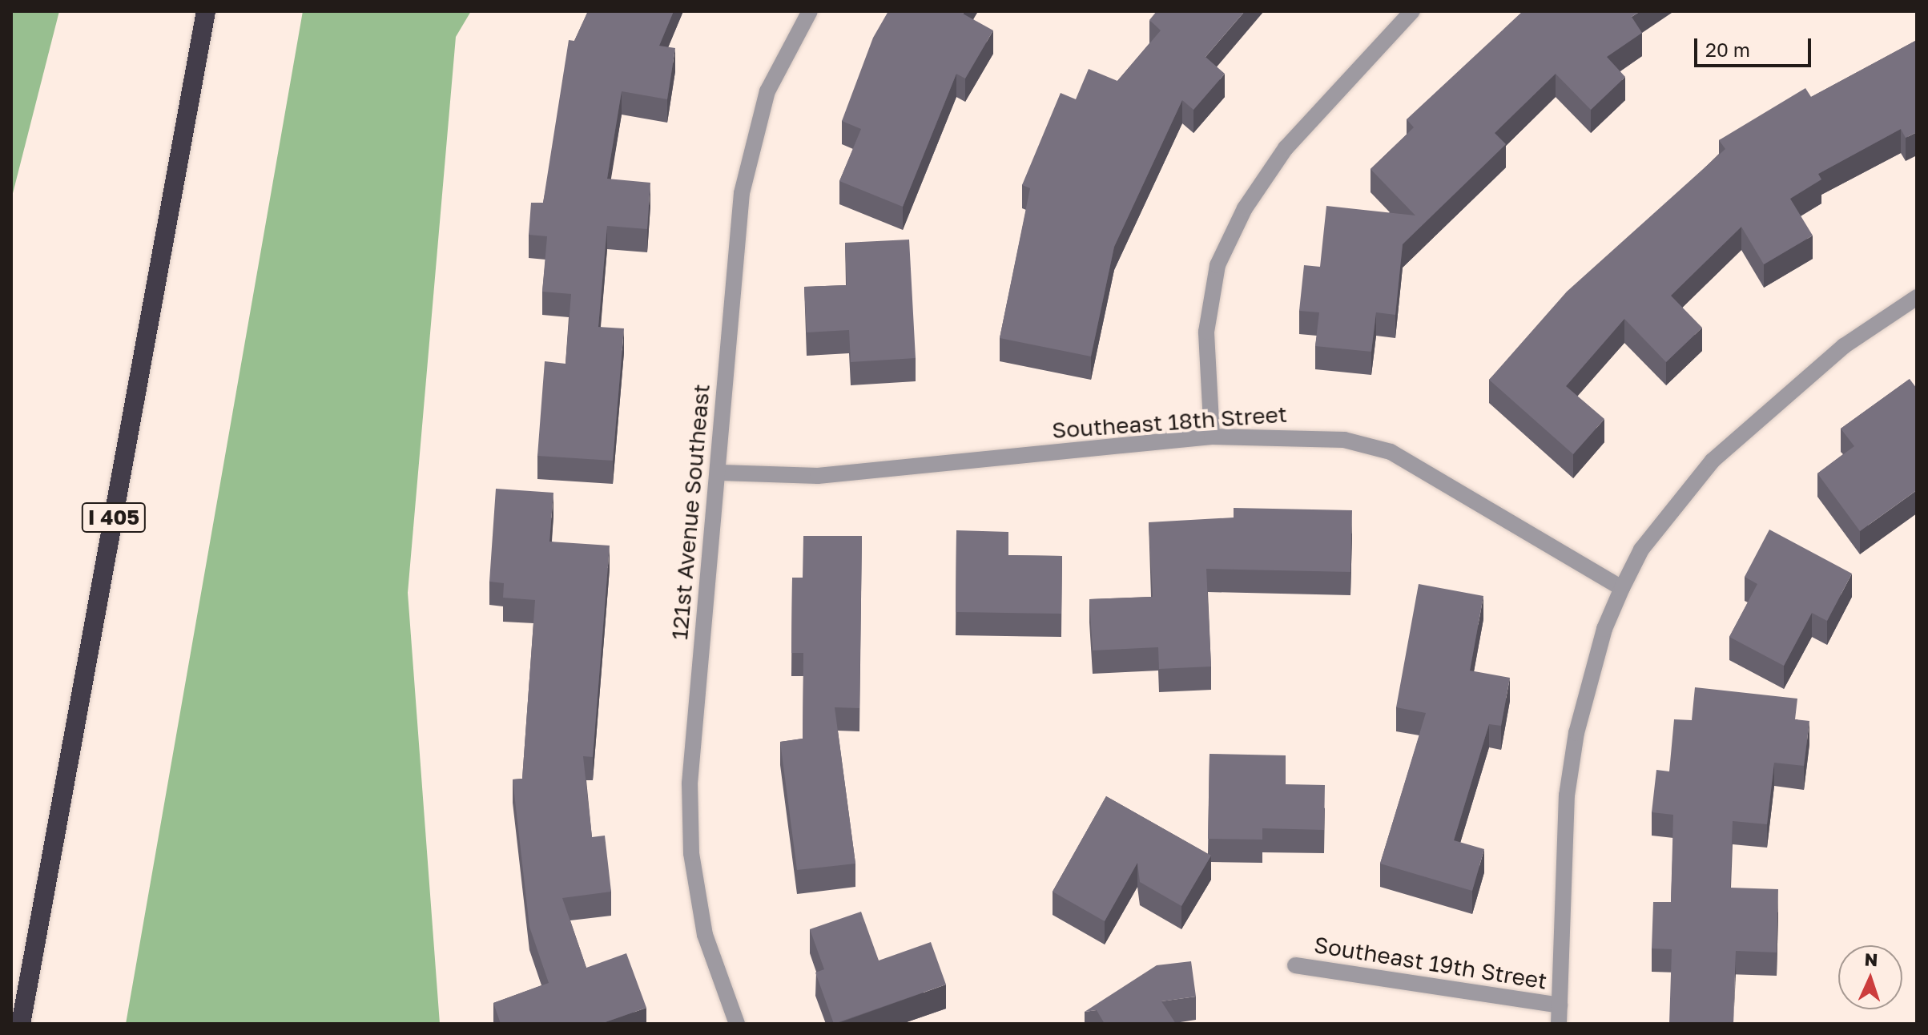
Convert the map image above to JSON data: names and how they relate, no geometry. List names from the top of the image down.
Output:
{
  "streets": {
    "highway": ["I 405"],
    "street": ["Southeast 18th Street", "121st Avenue Southeast", "Southeast 19th Street"]
  },
  "crossings": [
    ["Southeast 18th Street", "121st Avenue Southeast"]
  ],
  "scale_bar": "20 m",
  "north": "top"
}
